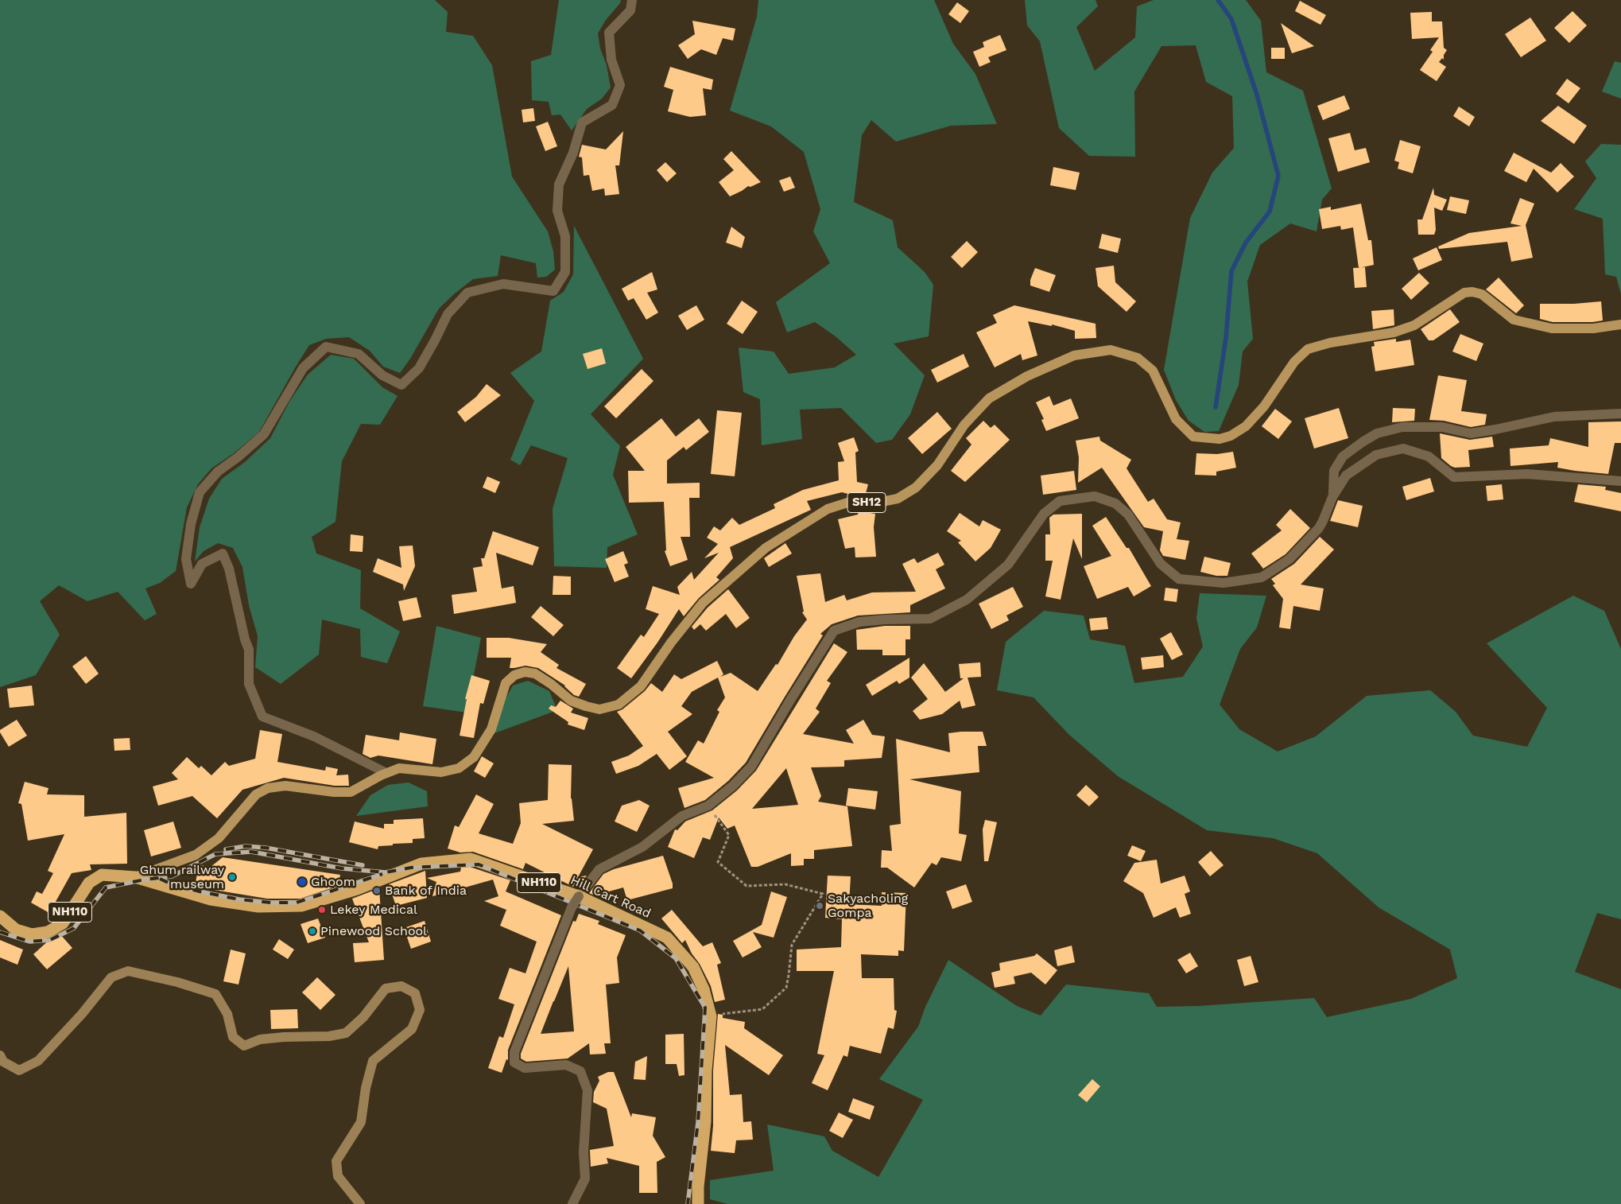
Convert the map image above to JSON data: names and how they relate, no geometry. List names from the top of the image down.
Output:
{
  "streets": {
    "highway": ["NH110", "Hill Cart Road"],
    "main road": ["SH12"]
  },
  "crossings": [
    ["SH12", "Hill Cart Road"]
  ],
  "places": [
    "Ghum railway museum",
    "Ghoom",
    "Bank of India",
    "Sakyacholing Gompa",
    "Lekey Medical",
    "Pinewood School"
  ]
}
